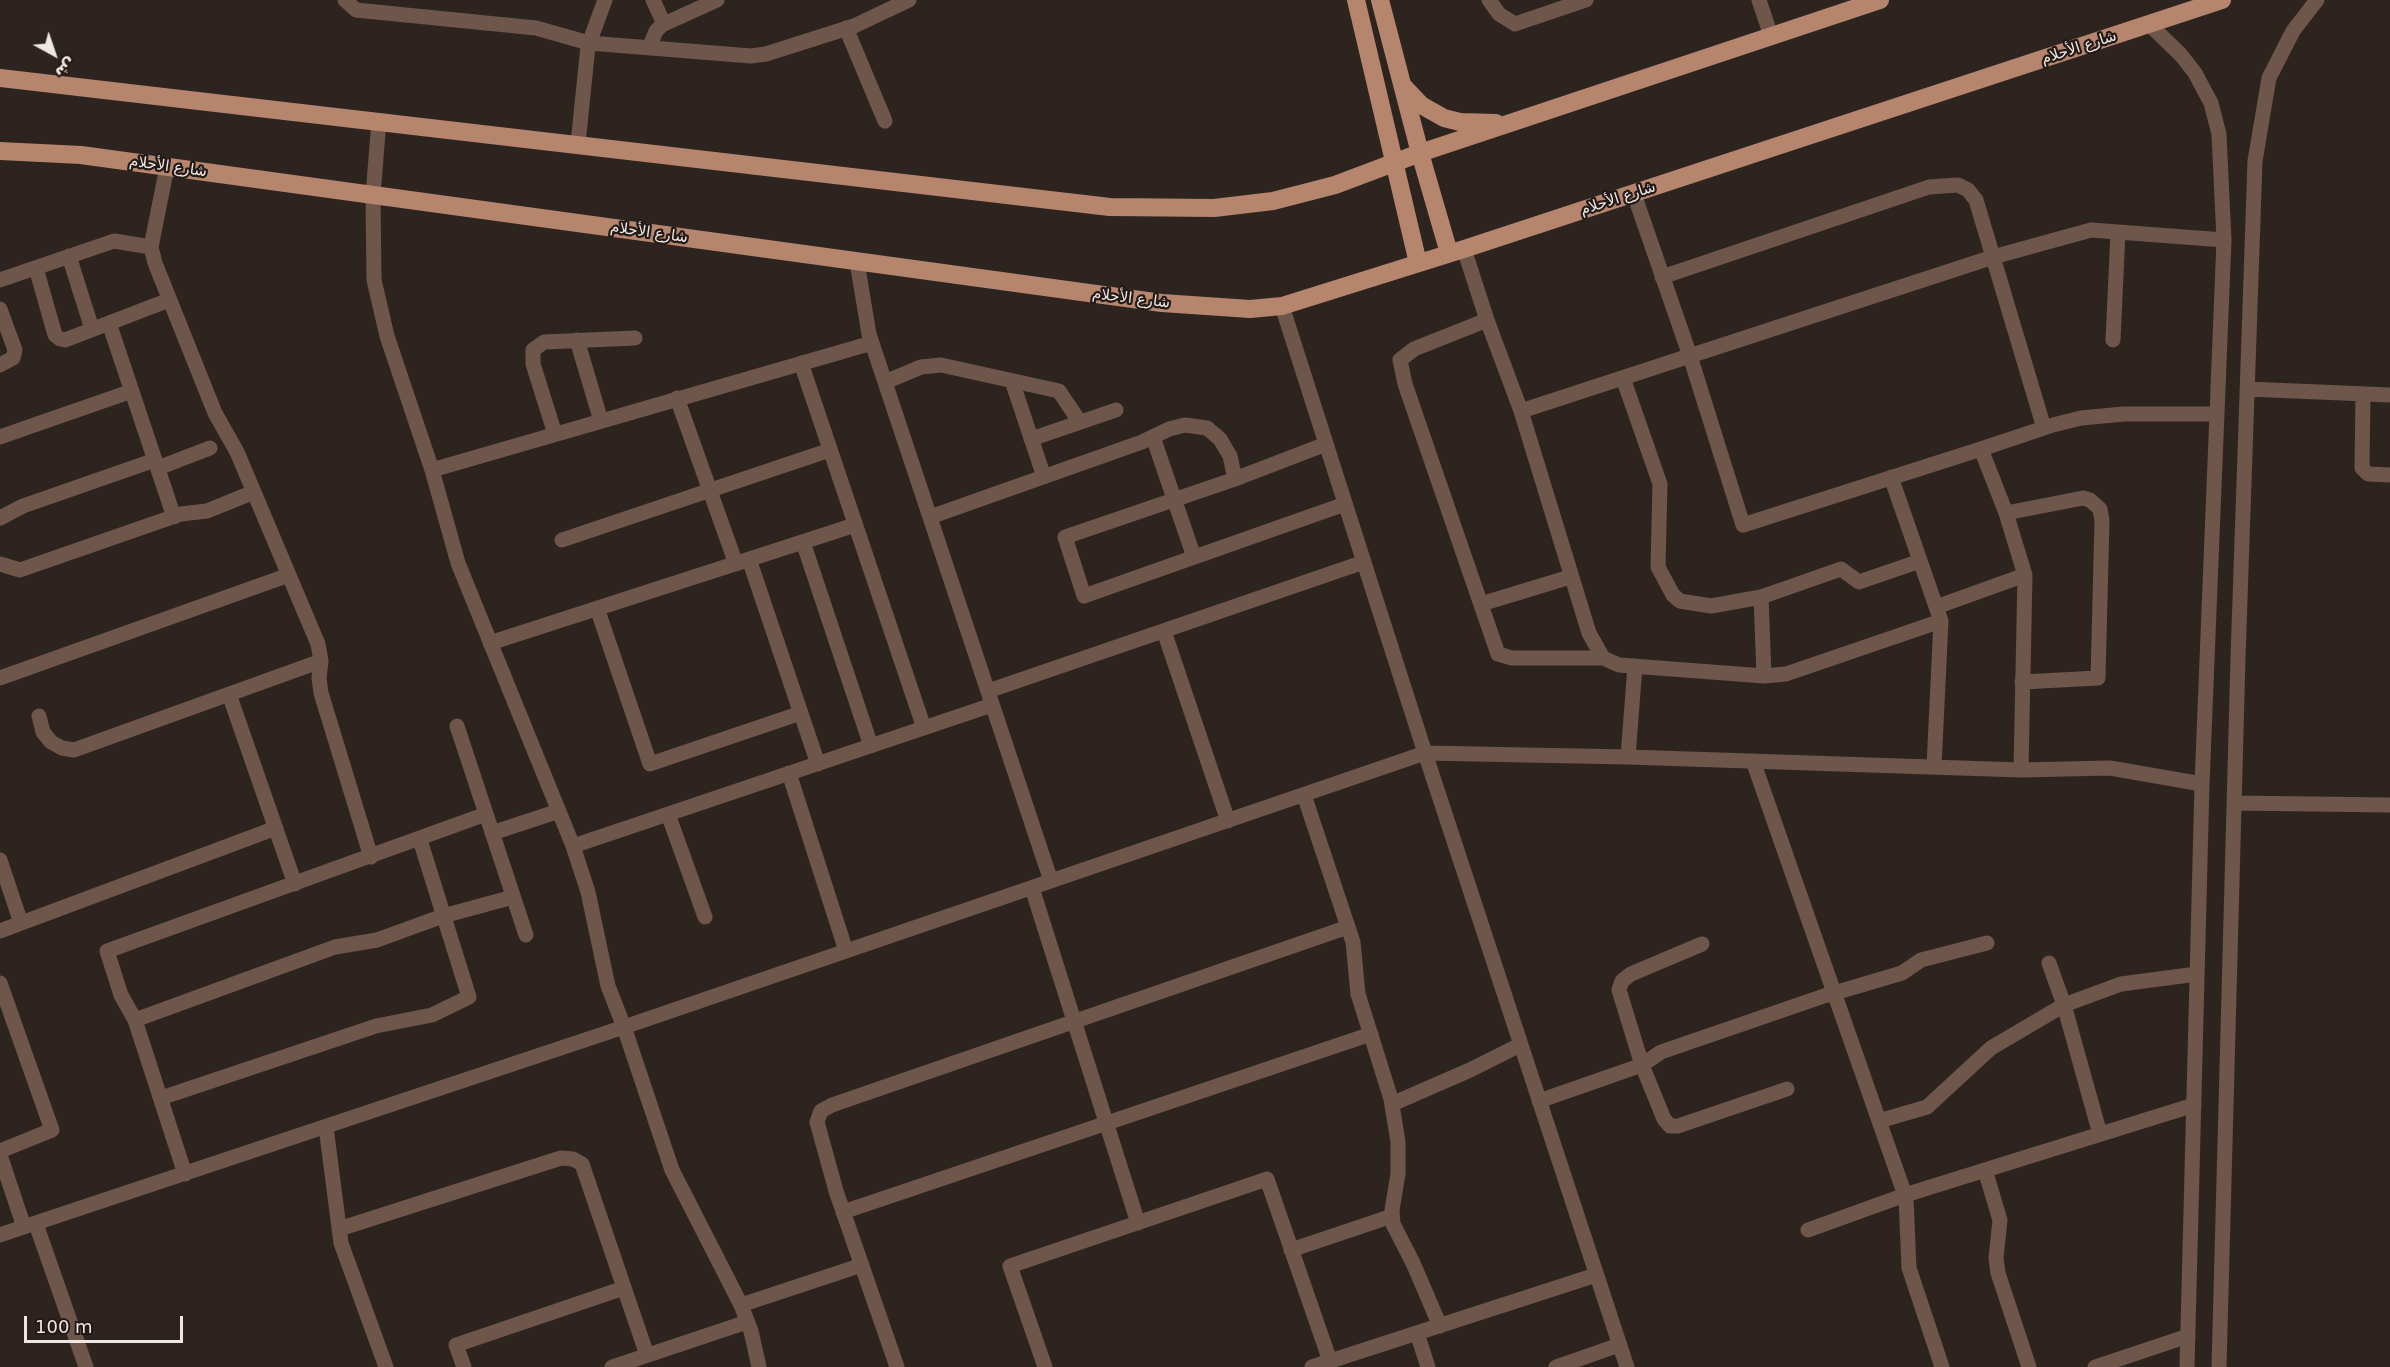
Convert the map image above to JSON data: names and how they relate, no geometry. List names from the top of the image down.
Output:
{
  "streets": {
    "main road": ["شارع الأحلام"]
  },
  "scale_bar": "100 m",
  "north": "bottom right"
}
